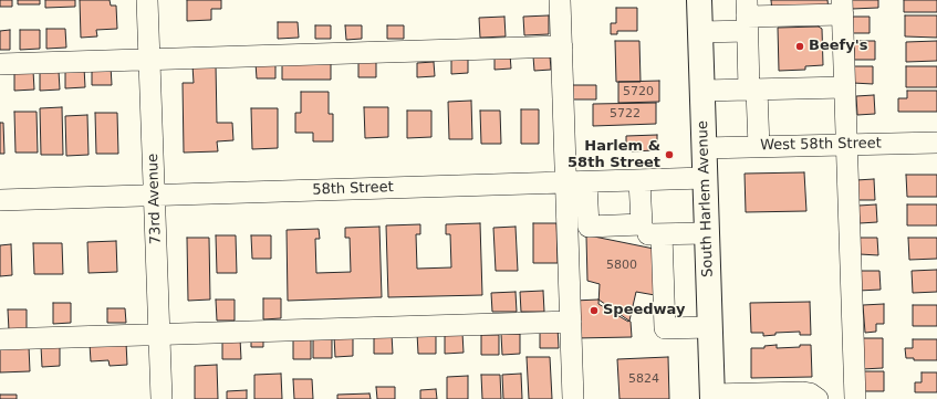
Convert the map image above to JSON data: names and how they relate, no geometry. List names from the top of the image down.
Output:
{
  "streets": {
    "main road": ["South Harlem Avenue"],
    "street": ["West 58th Street", "58th Street", "73rd Avenue"]
  },
  "crossings": [
    ["West 58th Street", "South Harlem Avenue"],
    ["58th Street", "73rd Avenue"],
    ["58th Street", "South Harlem Avenue"]
  ],
  "places": ["Beefy's", "Harlem & 58th Street", "Speedway"],
  "house_numbers": [
    "5720",
    "5722",
    "5800",
    "5824"
  ]
}
